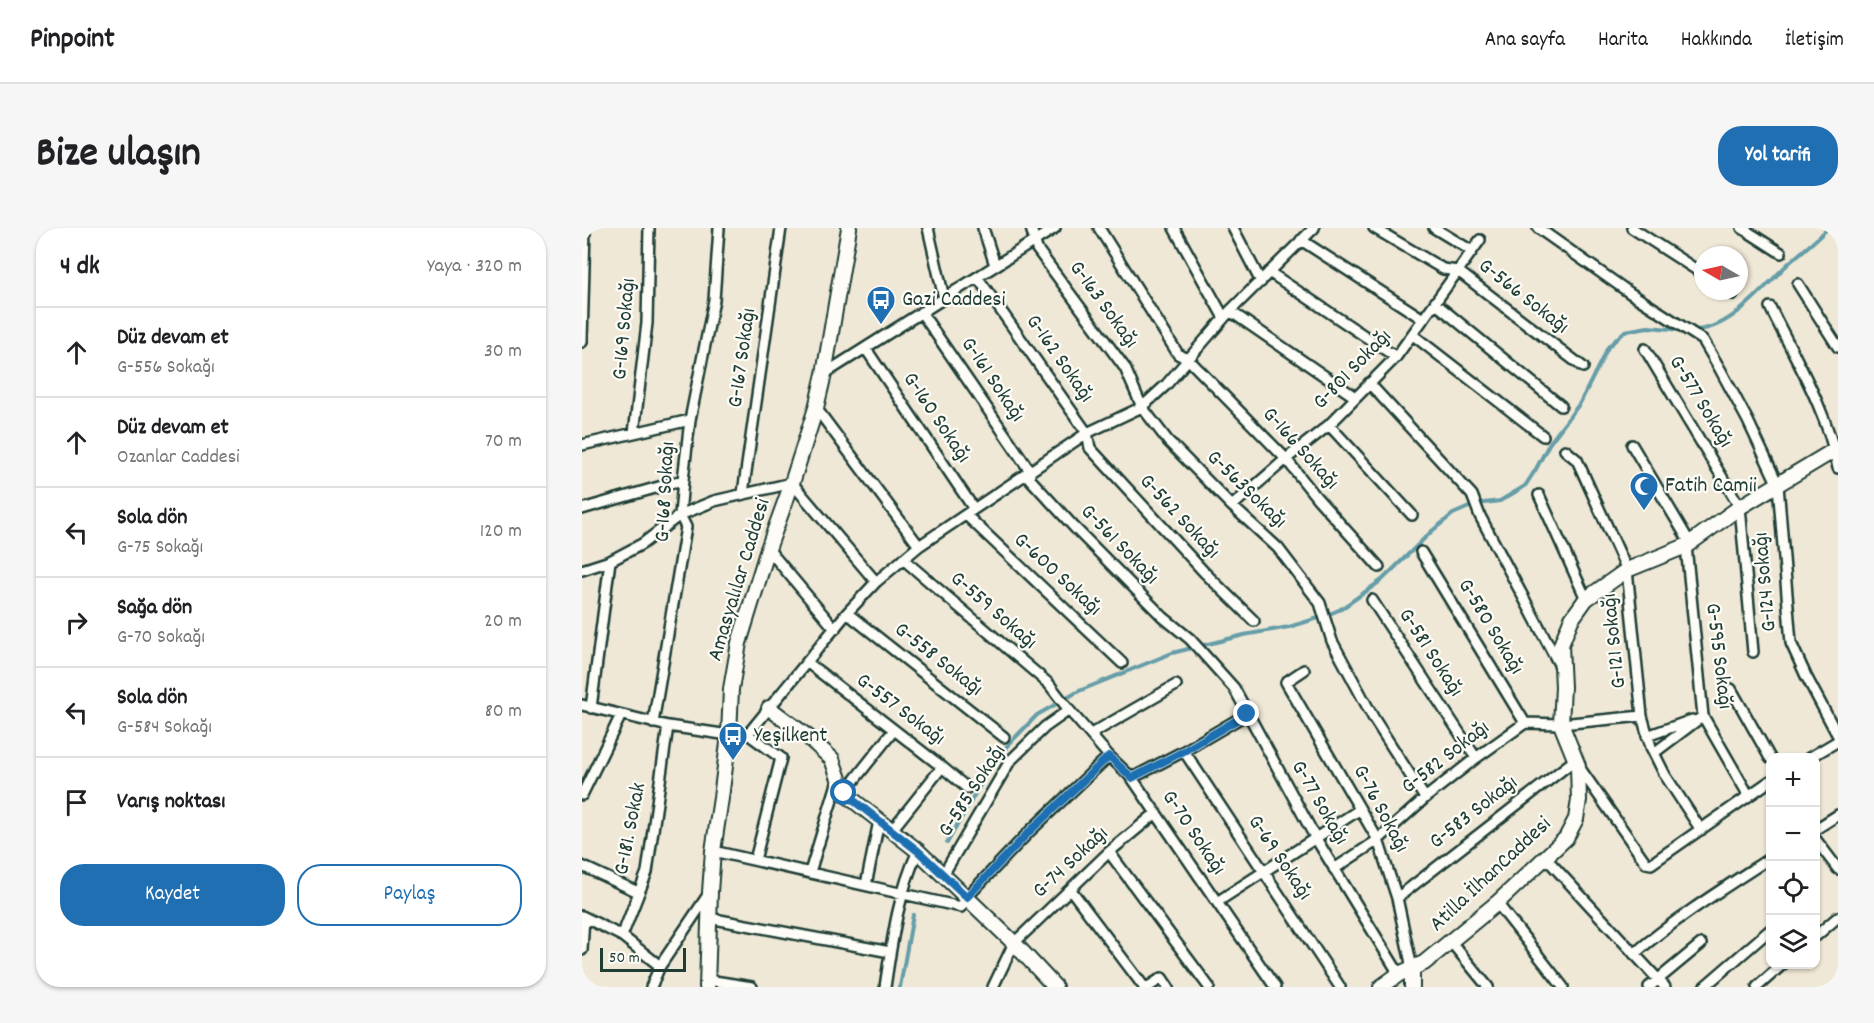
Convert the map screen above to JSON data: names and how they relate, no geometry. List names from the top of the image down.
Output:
{
  "streets": {
    "main road": ["Amasyalılar Caddesi", "G-76 Sokağı", "Atilla İlhanCaddesi"],
    "street": [
      "G-566 Sokağı",
      "G-163 Sokağı",
      "G-169 Sokağı",
      "G-167 Sokağı",
      "G-162 Sokağı",
      "G-801 Sokağı",
      "G-161 Sokağı",
      "G-577 Sokağı",
      "G-160 Sokağı",
      "G-166 Sokağı",
      "G-563Sokağı",
      "G-168 Sokağı",
      "G-562 Sokağı",
      "G-561 Sokağı",
      "G-600 Sokağı",
      "G-124 Sokağı",
      "G-559 Sokağı",
      "G-580 Sokağı",
      "G-121 Sokağı",
      "G-581 Sokağı",
      "G-595 Sokağı",
      "G-558 Sokağı",
      "G-557 Sokağı",
      "G-582 Sokağı",
      "G-585 Sokağı",
      "G-77 Sokağı",
      "G-583 Sokağı",
      "G-181. Sokak",
      "G-70 Sokağı",
      "G-69 Sokağı",
      "G-74 Sokağı"
    ]
  },
  "crossings": [
    ["G-566 Sokağı", "G-801 Sokağı"],
    ["G-163 Sokağı", "G-563Sokağı"],
    ["G-162 Sokağı", "G-562 Sokağı"],
    ["G-801 Sokağı", "G-166 Sokağı"],
    ["G-801 Sokağı", "G-563Sokağı"],
    ["G-161 Sokağı", "G-561 Sokağı"],
    ["G-577 Sokağı", "Atilla İlhanCaddesi"],
    ["G-160 Sokağı", "G-600 Sokağı"],
    ["G-563Sokağı", "G-582 Sokağı"],
    ["G-561 Sokağı", "G-77 Sokağı"],
    ["G-124 Sokağı", "Atilla İlhanCaddesi"],
    ["G-559 Sokağı", "G-585 Sokağı"],
    ["G-559 Sokağı", "G-70 Sokağı"],
    ["G-580 Sokağı", "G-582 Sokağı"],
    ["G-121 Sokağı", "G-582 Sokağı"],
    ["G-121 Sokağı", "Atilla İlhanCaddesi"],
    ["G-581 Sokağı", "G-582 Sokağı"],
    ["G-595 Sokağı", "Atilla İlhanCaddesi"],
    ["G-582 Sokağı", "G-77 Sokağı"],
    ["G-582 Sokağı", "G-76 Sokağı"],
    ["G-582 Sokağı", "Atilla İlhanCaddesi"],
    ["G-585 Sokağı", "G-70 Sokağı"],
    ["G-77 Sokağı", "G-76 Sokağı"],
    ["G-77 Sokağı", "Atilla İlhanCaddesi"],
    ["G-76 Sokağı", "G-583 Sokağı"],
    ["G-76 Sokağı", "Atilla İlhanCaddesi"],
    ["G-583 Sokağı", "Atilla İlhanCaddesi"],
    ["G-70 Sokağı", "G-74 Sokağı"]
  ],
  "places": {
    "bus stop": ["Gazi Caddesi", "Yeşilkent"],
    "mosque": ["Fatih Camii"]
  },
  "scale_bar": "50 m",
  "north": "left",
  "page": {
    "header": "Pinpoint",
    "nav": [
      "Ana sayfa",
      "Harita",
      "Hakkında",
      "İletişim"
    ],
    "title": "Bize ulaşın",
    "buttons": [
      "Yol tarifi",
      ["Kaydet", "Paylaş"]
    ],
    "heading": ["4 dk", "Yaya · 320 m"],
    "list": [
      ["Düz devam et", "G-556 Sokağı", "30 m"],
      ["Düz devam et", "Ozanlar Caddesi", "70 m"],
      ["Sola dön", "G-75 Sokağı", "120 m"],
      ["Sağa dön", "G-70 Sokağı", "20 m"],
      ["Sola dön", "G-584 Sokağı", "80 m"],
      "Varış noktası"
    ],
    "map_buttons": ["+", "−"],
    "scale": "50 m"
  }
}
